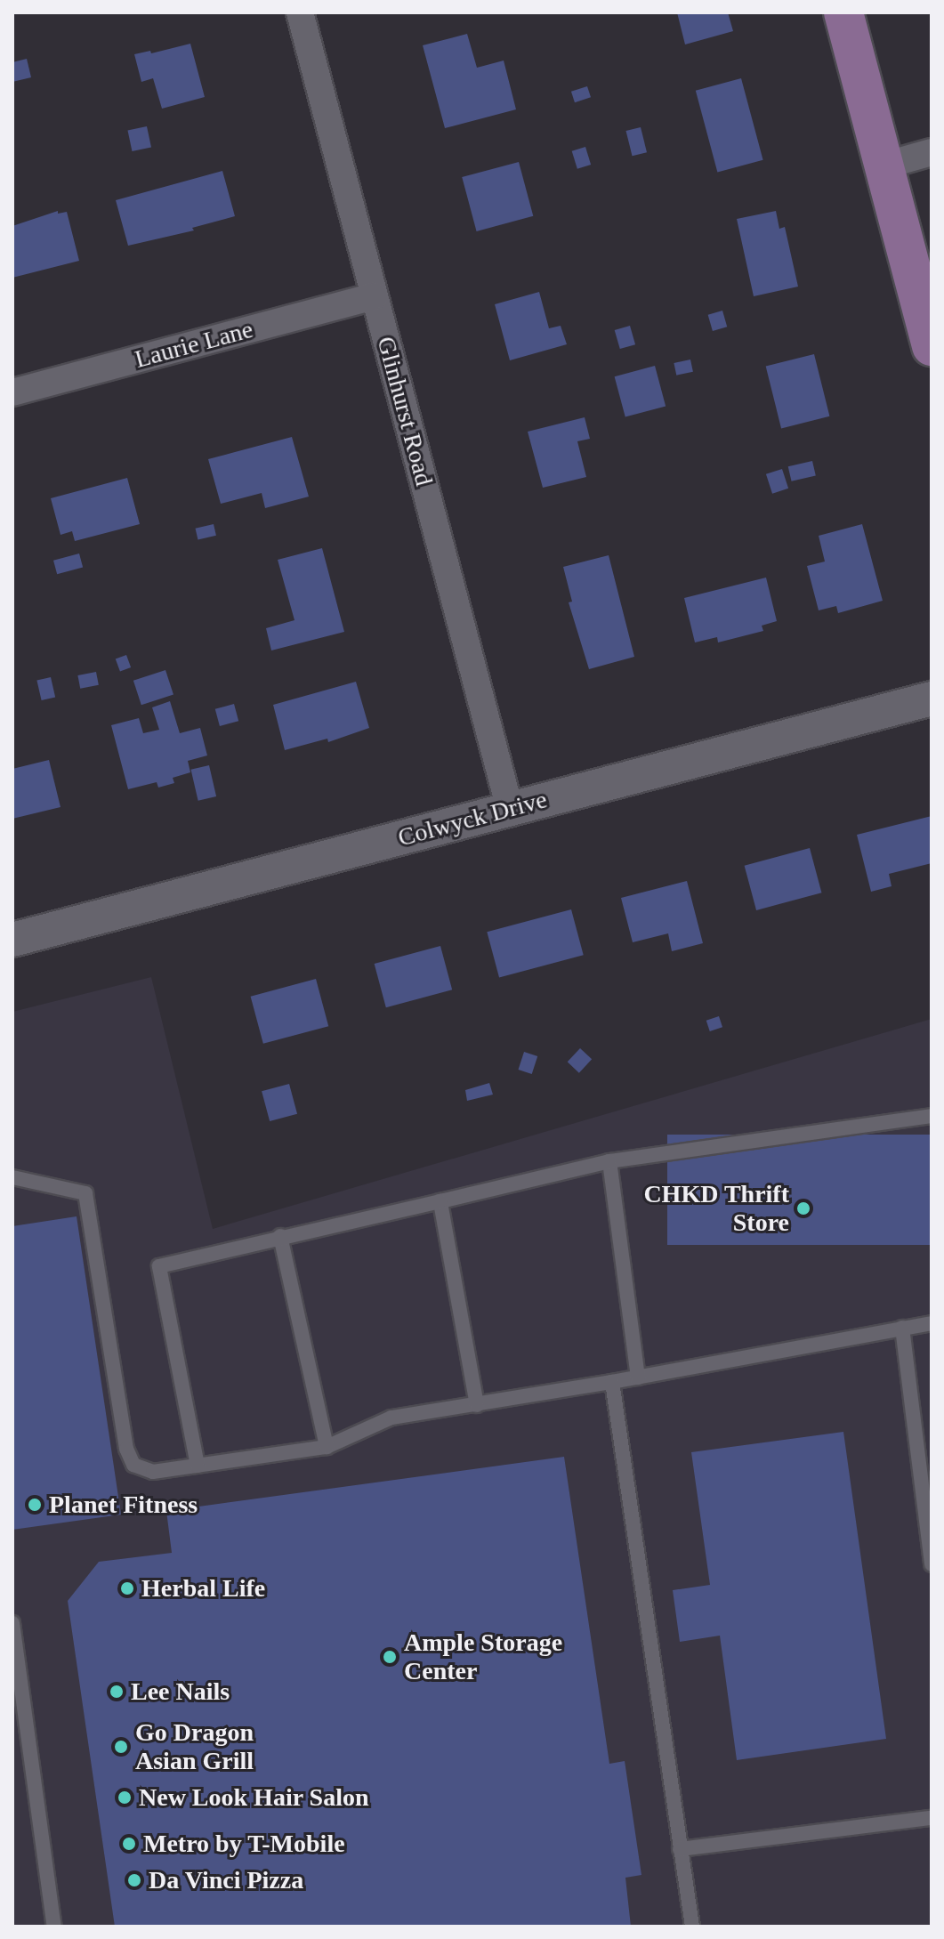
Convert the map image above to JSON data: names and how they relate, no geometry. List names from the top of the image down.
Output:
{
  "streets": {
    "street": ["Laurie Lane", "Glinhurst Road", "Colwyck Drive"]
  },
  "crossings": [
    ["Laurie Lane", "Glinhurst Road"],
    ["Glinhurst Road", "Colwyck Drive"]
  ],
  "places": [
    "CHKD Thrift Store",
    "Planet Fitness",
    "Herbal Life",
    "Ample Storage Center",
    "Lee Nails",
    "Go Dragon Asian Grill",
    "New Look Hair Salon",
    "Metro by T-Mobile",
    "Da Vinci Pizza"
  ]
}
